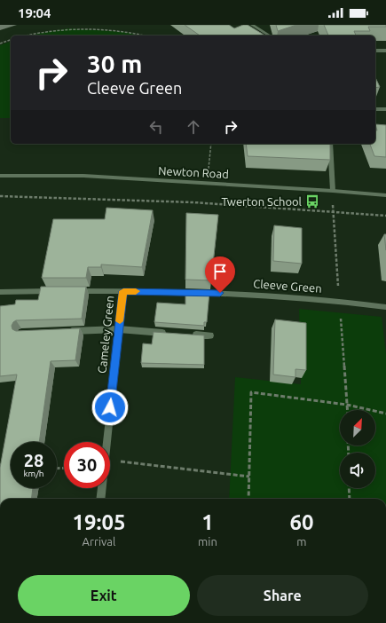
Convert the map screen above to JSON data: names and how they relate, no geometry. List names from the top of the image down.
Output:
{
  "streets": {
    "street": ["Newton Road", "Cleeve Green", "Cameley Green"]
  },
  "crossings": [
    ["Cleeve Green", "Cameley Green"]
  ],
  "places": {
    "bus stop": ["Twerton School"]
  },
  "north": "top right",
  "page": {
    "status": "19:04",
    "turn": ["30 m", "Cleeve Green"],
    "speed": "28 km/h",
    "limit": "30",
    "eta": [
      "19:05",
      "Arrival",
      "1",
      "min",
      "60",
      "m"
    ],
    "buttons": ["Exit", "Share"]
  }
}
